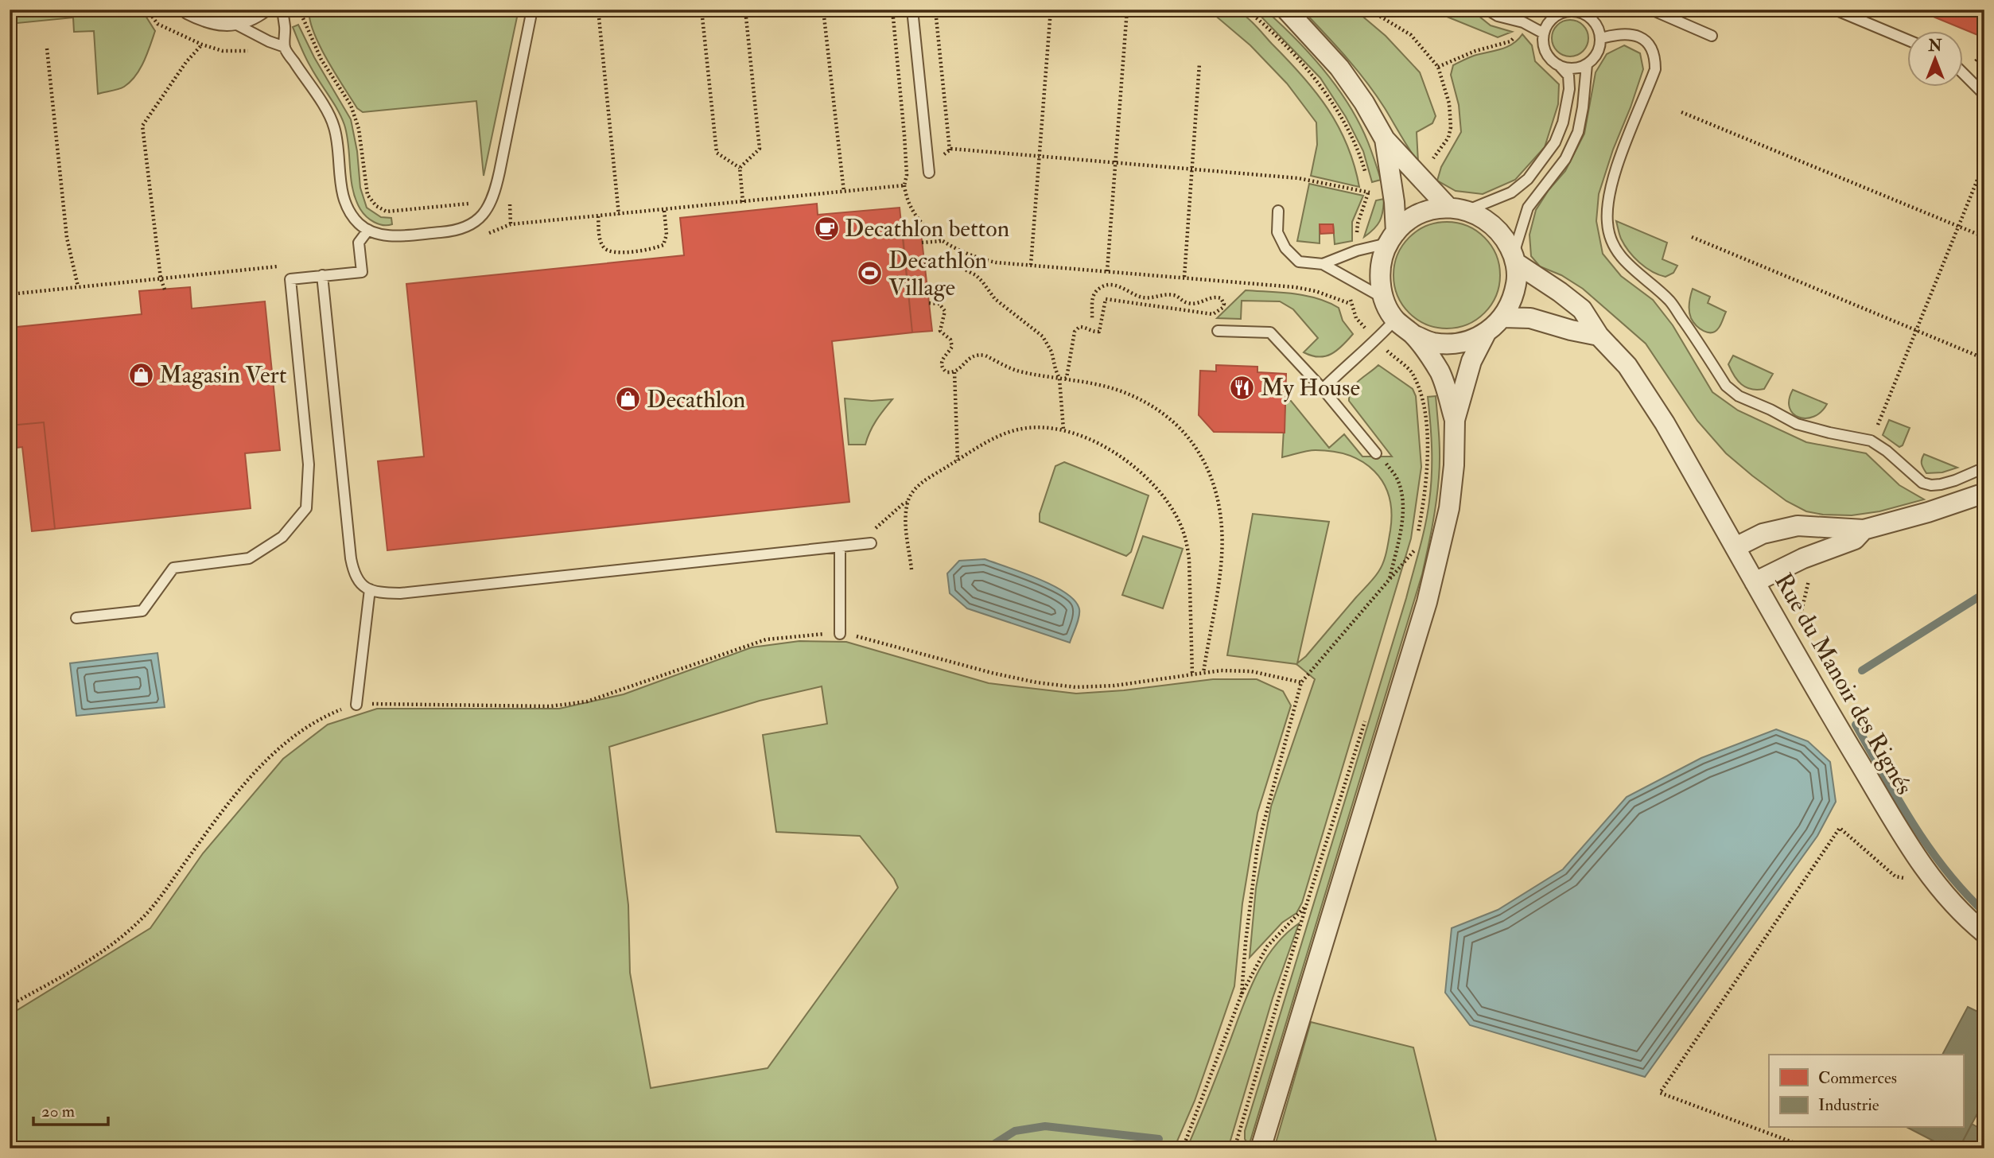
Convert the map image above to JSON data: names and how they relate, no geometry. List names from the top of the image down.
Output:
{
  "streets": {
    "street": ["Rue du Manoir des Rignés"]
  },
  "places": {
    "cafe": ["Decathlon betton"],
    "sports": ["Decathlon Village"],
    "shop": ["Magasin Vert", "Decathlon"],
    "restaurant": ["My House"]
  },
  "legend": ["Commerces", "Industrie"],
  "scale_bar": "20 m",
  "north": "top"
}
